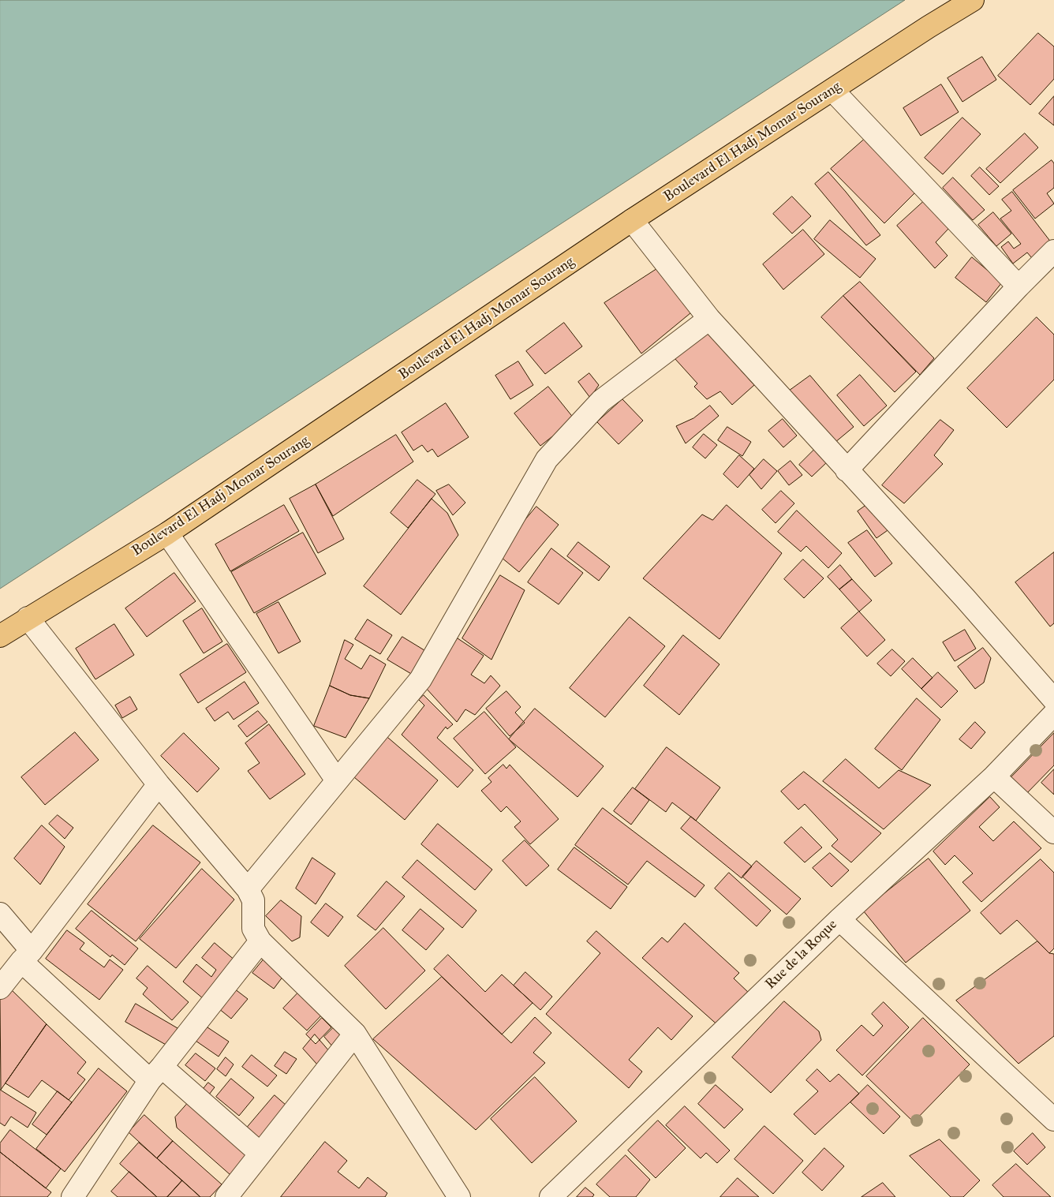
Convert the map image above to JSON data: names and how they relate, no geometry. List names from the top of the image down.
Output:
{
  "streets": {
    "highway": ["Boulevard El Hadj Momar Sourang"],
    "street": ["Rue de la Roque"]
  }
}
